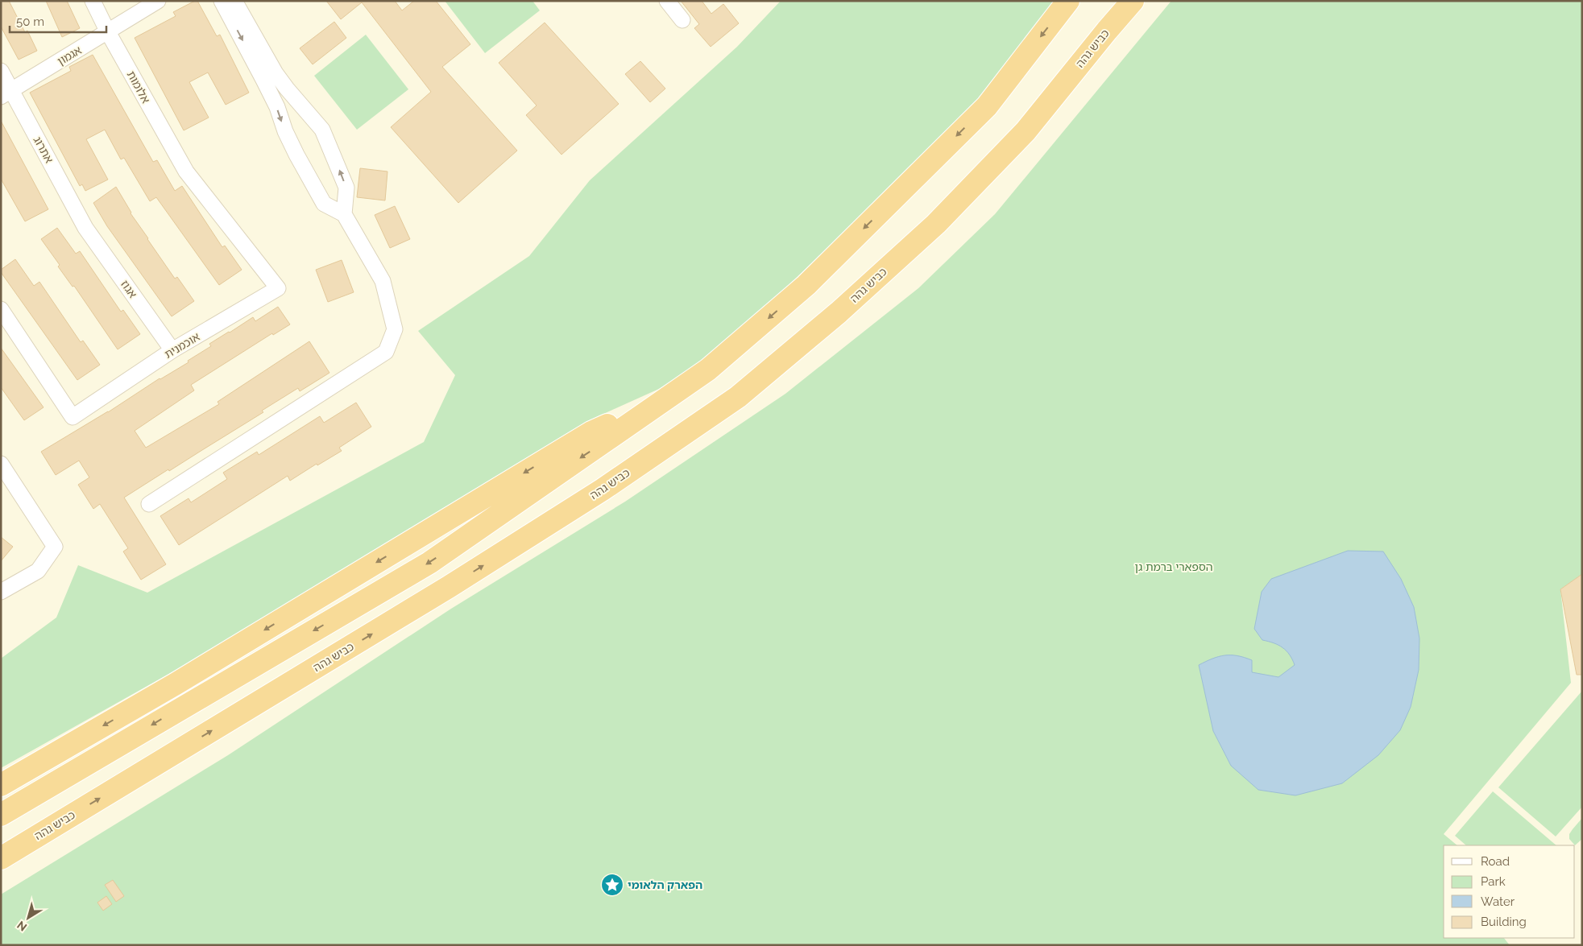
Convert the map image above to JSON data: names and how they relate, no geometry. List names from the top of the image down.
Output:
{
  "streets": {
    "highway": ["כביש גהה"],
    "street": [
      "אגמון",
      "אלומות",
      "אתרוג",
      "אגוז",
      "אוכמנית"
    ]
  },
  "crossings": [
    ["אגמון", "אלומות"],
    ["אגמון", "אתרוג"],
    ["אלומות", "אוכמנית"],
    ["אתרוג", "אגוז"],
    ["אגוז", "אוכמנית"]
  ],
  "parks": ["הספארי ברמת גן"],
  "places": {
    "place": ["הפארק הלאומי"]
  },
  "legend": [
    "Road",
    "Park",
    "Water",
    "Building"
  ],
  "scale_bar": "50 m",
  "north": "bottom left"
}
